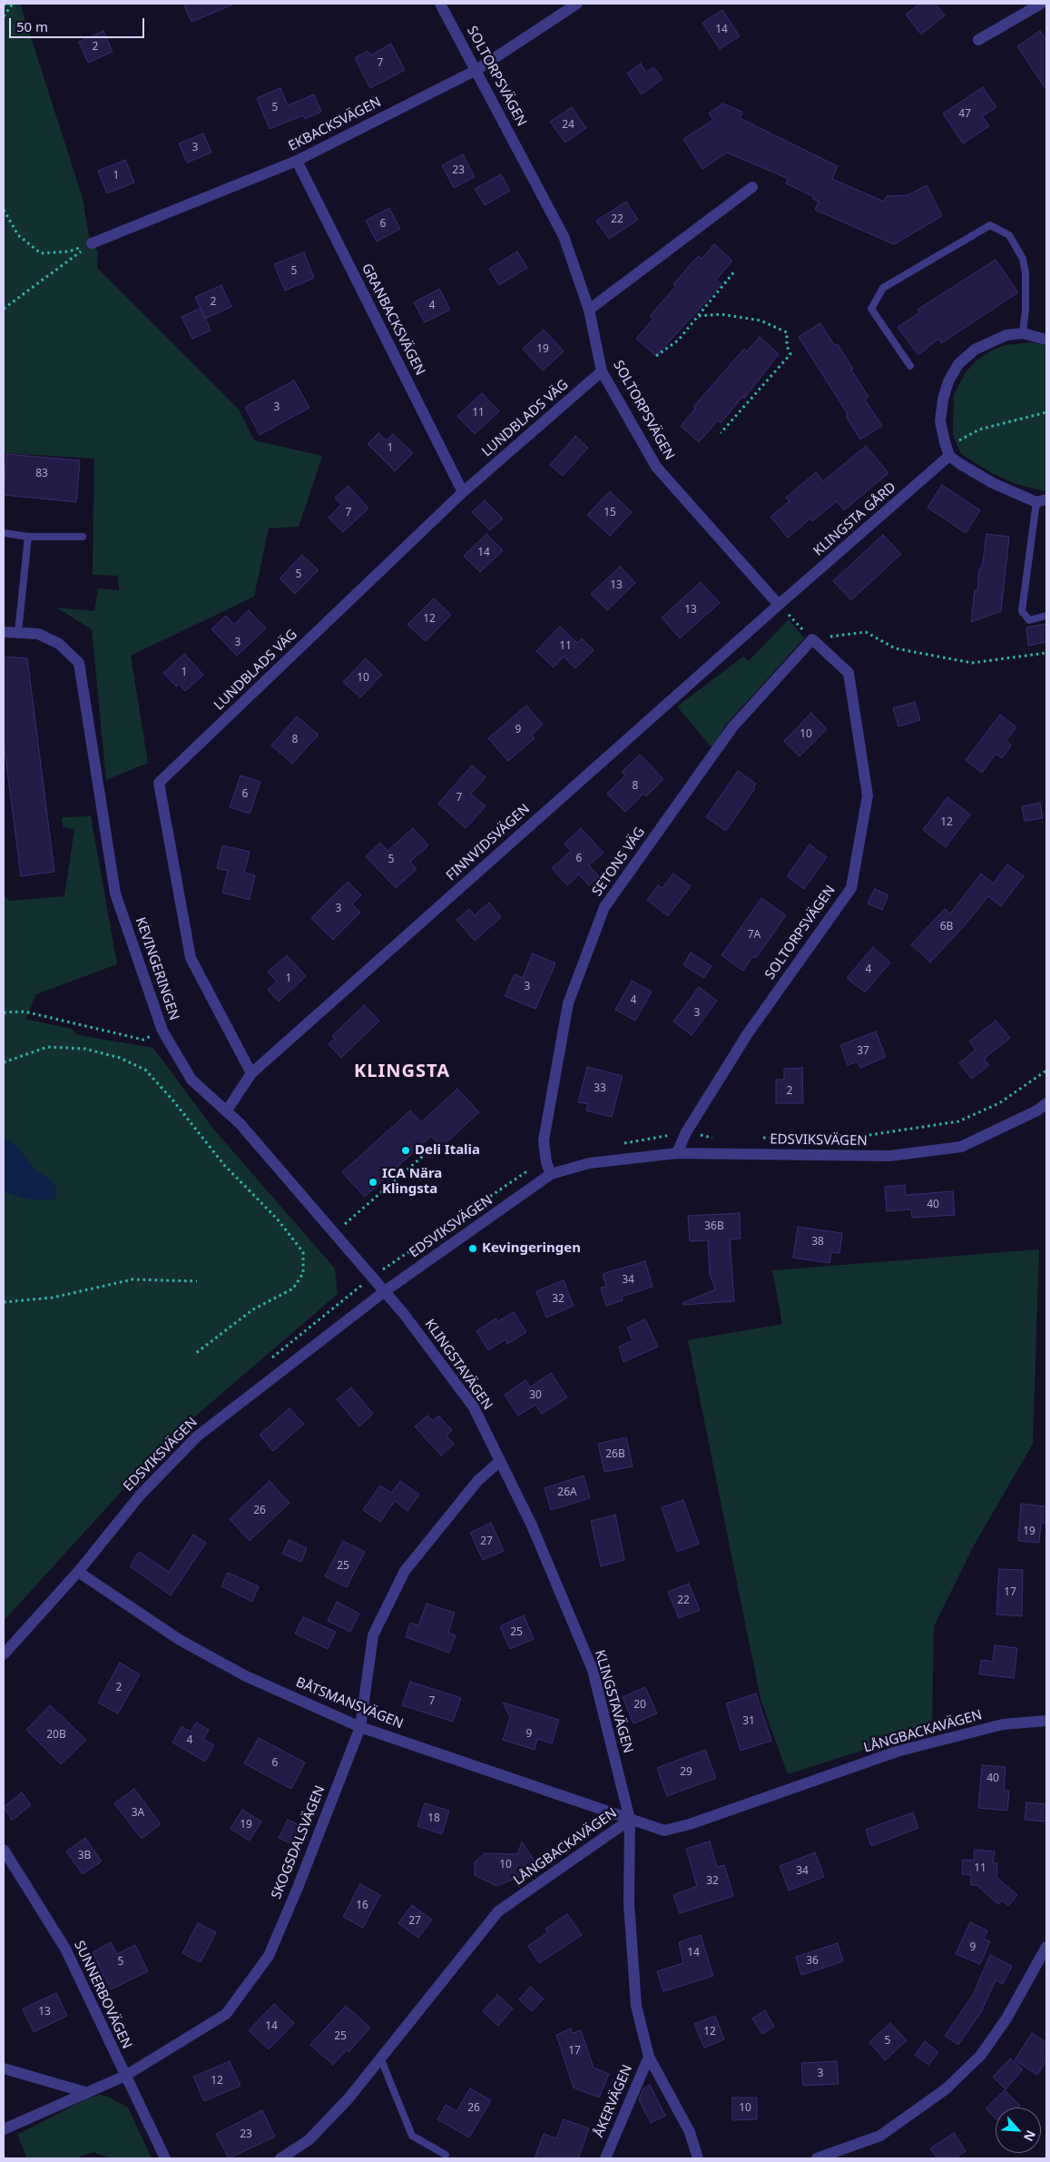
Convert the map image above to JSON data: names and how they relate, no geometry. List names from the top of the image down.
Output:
{
  "streets": {
    "street": [
      "SOLTORPSVÄGEN",
      "EKBACKSVÄGEN",
      "GRANBACKSVÄGEN",
      "LUNDBLADS VÄG",
      "KLINGSTA GÅRD",
      "FINNVIDSVÄGEN",
      "SETONS VÄG",
      "KEVINGERINGEN",
      "EDSVIKSVÄGEN",
      "KLINGSTAVÄGEN",
      "BÅTSMANSVÄGEN",
      "LÅNGBACKAVÄGEN",
      "SKOGSDALSVÄGEN",
      "SUNNERBOVÄGEN",
      "ÅKERVÄGEN"
    ]
  },
  "crossings": [
    ["SOLTORPSVÄGEN", "EKBACKSVÄGEN"],
    ["SOLTORPSVÄGEN", "LUNDBLADS VÄG"],
    ["SOLTORPSVÄGEN", "KLINGSTA GÅRD"],
    ["SOLTORPSVÄGEN", "FINNVIDSVÄGEN"],
    ["SOLTORPSVÄGEN", "SETONS VÄG"],
    ["SOLTORPSVÄGEN", "EDSVIKSVÄGEN"],
    ["EKBACKSVÄGEN", "GRANBACKSVÄGEN"],
    ["GRANBACKSVÄGEN", "LUNDBLADS VÄG"],
    ["LUNDBLADS VÄG", "FINNVIDSVÄGEN"],
    ["KLINGSTA GÅRD", "FINNVIDSVÄGEN"],
    ["FINNVIDSVÄGEN", "KEVINGERINGEN"],
    ["SETONS VÄG", "EDSVIKSVÄGEN"],
    ["KEVINGERINGEN", "EDSVIKSVÄGEN"],
    ["KEVINGERINGEN", "KLINGSTAVÄGEN"],
    ["EDSVIKSVÄGEN", "KLINGSTAVÄGEN"],
    ["EDSVIKSVÄGEN", "BÅTSMANSVÄGEN"],
    ["KLINGSTAVÄGEN", "BÅTSMANSVÄGEN"],
    ["KLINGSTAVÄGEN", "LÅNGBACKAVÄGEN"],
    ["KLINGSTAVÄGEN", "SKOGSDALSVÄGEN"],
    ["KLINGSTAVÄGEN", "ÅKERVÄGEN"],
    ["BÅTSMANSVÄGEN", "LÅNGBACKAVÄGEN"],
    ["BÅTSMANSVÄGEN", "SKOGSDALSVÄGEN"],
    ["SKOGSDALSVÄGEN", "SUNNERBOVÄGEN"]
  ],
  "districts": ["KLINGSTA"],
  "places": ["Deli Italia", "ICA Nära Klingsta", "Kevingeringen"],
  "house_numbers": [
    "14",
    "2",
    "7",
    "5",
    "47",
    "24",
    "3",
    "23",
    "1",
    "22",
    "6",
    "5",
    "2",
    "4",
    "19",
    "3",
    "11",
    "1",
    "83",
    "7",
    "15",
    "14",
    "5",
    "13",
    "13",
    "12",
    "3",
    "11",
    "1",
    "10",
    "9",
    "10",
    "8",
    "8",
    "6",
    "7",
    "12",
    "6",
    "5",
    "3",
    "6B",
    "7A",
    "4",
    "1",
    "3",
    "4",
    "3",
    "37",
    "33",
    "2",
    "40",
    "36B",
    "38",
    "34",
    "32",
    "30",
    "26B",
    "26A",
    "26",
    "19",
    "27",
    "25",
    "17",
    "22",
    "25",
    "2",
    "7",
    "20",
    "31",
    "9",
    "20B",
    "4",
    "6",
    "29",
    "40",
    "3A",
    "18",
    "19",
    "3B",
    "10",
    "11",
    "34",
    "32",
    "16",
    "27",
    "9",
    "14",
    "36",
    "5",
    "13",
    "14",
    "12",
    "25",
    "5",
    "17",
    "3",
    "12",
    "26",
    "10",
    "23"
  ],
  "scale_bar": "50 m",
  "north": "bottom right"
}
